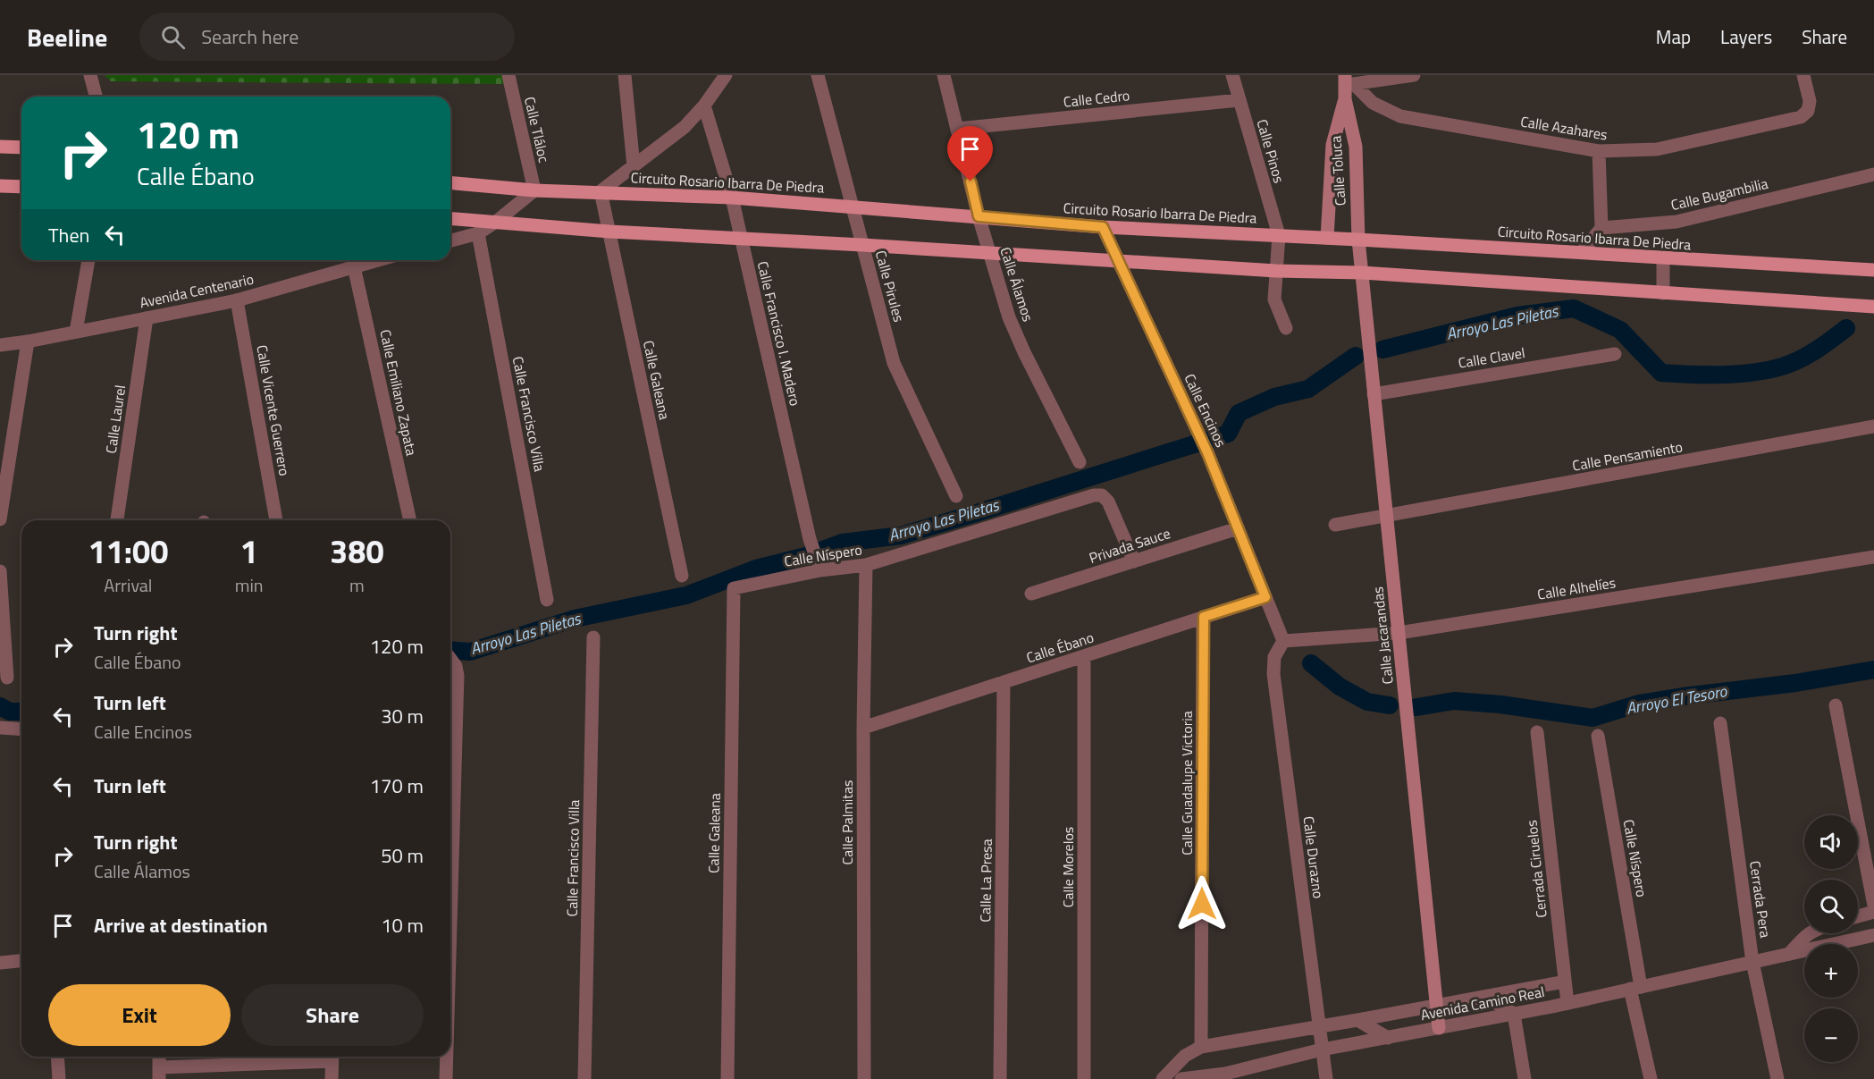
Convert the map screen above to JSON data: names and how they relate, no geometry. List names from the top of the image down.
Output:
{
  "streets": {
    "main road": ["Calle Toluca", "Circuito Rosario Ibarra De Piedra", "Calle Jacarandas"],
    "street": [
      "Calle Cedro",
      "Calle Azahares",
      "Calle Tláloc",
      "Calle Pinos",
      "Calle Bugambilia",
      "Calle Álamos",
      "Calle Pirules",
      "Avenida Centenario",
      "Calle Francisco I. Madero",
      "Calle Clavel",
      "Calle Galeana",
      "Calle Emiliano Zapata",
      "Calle Vicente Guerrero",
      "Calle Encinos",
      "Calle Francisco Villa",
      "Calle Laurel",
      "Calle Pensamiento",
      "Privada Sauce",
      "Calle Níspero",
      "Calle Alhelíes",
      "Calle Ébano",
      "Calle Guadalupe Victoria",
      "Calle Palmitas",
      "Calle Durazno",
      "Calle Morelos",
      "Cerrada Ciruelos",
      "Calle La Presa",
      "Cerrada Pera",
      "Avenida Camino Real"
    ]
  },
  "crossings": [
    ["Calle Cedro", "Calle Pinos"],
    ["Calle Cedro", "Calle Álamos"],
    ["Calle Azahares", "Calle Toluca"],
    ["Calle Tláloc", "Circuito Rosario Ibarra De Piedra"],
    ["Calle Pinos", "Circuito Rosario Ibarra De Piedra"],
    ["Calle Toluca", "Circuito Rosario Ibarra De Piedra"],
    ["Calle Toluca", "Calle Jacarandas"],
    ["Circuito Rosario Ibarra De Piedra", "Calle Álamos"],
    ["Circuito Rosario Ibarra De Piedra", "Calle Pirules"],
    ["Circuito Rosario Ibarra De Piedra", "Calle Francisco I. Madero"],
    ["Circuito Rosario Ibarra De Piedra", "Calle Galeana"],
    ["Circuito Rosario Ibarra De Piedra", "Calle Encinos"],
    ["Circuito Rosario Ibarra De Piedra", "Calle Jacarandas"],
    ["Avenida Centenario", "Calle Emiliano Zapata"],
    ["Avenida Centenario", "Calle Vicente Guerrero"],
    ["Avenida Centenario", "Calle Laurel"],
    ["Calle Francisco I. Madero", "Calle Níspero"],
    ["Calle Clavel", "Calle Jacarandas"],
    ["Calle Galeana", "Calle Níspero"],
    ["Calle Encinos", "Privada Sauce"],
    ["Calle Encinos", "Calle Alhelíes"],
    ["Calle Encinos", "Calle Ébano"],
    ["Calle Encinos", "Calle Durazno"],
    ["Calle Pensamiento", "Calle Jacarandas"],
    ["Privada Sauce", "Calle Níspero"],
    ["Calle Níspero", "Calle Palmitas"],
    ["Calle Níspero", "Avenida Camino Real"],
    ["Calle Alhelíes", "Calle Jacarandas"],
    ["Calle Alhelíes", "Calle Durazno"],
    ["Calle Jacarandas", "Avenida Camino Real"],
    ["Calle Ébano", "Calle Guadalupe Victoria"],
    ["Calle Ébano", "Calle Palmitas"],
    ["Calle Ébano", "Calle Morelos"],
    ["Calle Ébano", "Calle La Presa"],
    ["Calle Durazno", "Avenida Camino Real"],
    ["Cerrada Ciruelos", "Avenida Camino Real"],
    ["Cerrada Pera", "Avenida Camino Real"]
  ],
  "water": ["Arroyo Las Piletas", "Arroyo El Tesoro"],
  "page": {
    "header": "Beeline",
    "search": "Search here",
    "nav": ["Map", "Layers", "Share"],
    "turn": ["120 m", "Calle Ébano"],
    "then": "Then",
    "eta": [
      "11:00",
      "Arrival",
      "1",
      "min",
      "380",
      "m"
    ],
    "list": [
      {
        "name": "Turn right",
        "note": "Calle Ébano",
        "value": "120 m"
      },
      {
        "name": "Turn left",
        "note": "Calle Encinos",
        "value": "30 m"
      },
      {
        "name": "Turn left",
        "value": "170 m"
      },
      {
        "name": "Turn right",
        "note": "Calle Álamos",
        "value": "50 m"
      },
      {
        "name": "Arrive at destination",
        "value": "10 m"
      }
    ],
    "map_buttons": ["+", "−"],
    "buttons": ["Exit", "Share"]
  }
}
